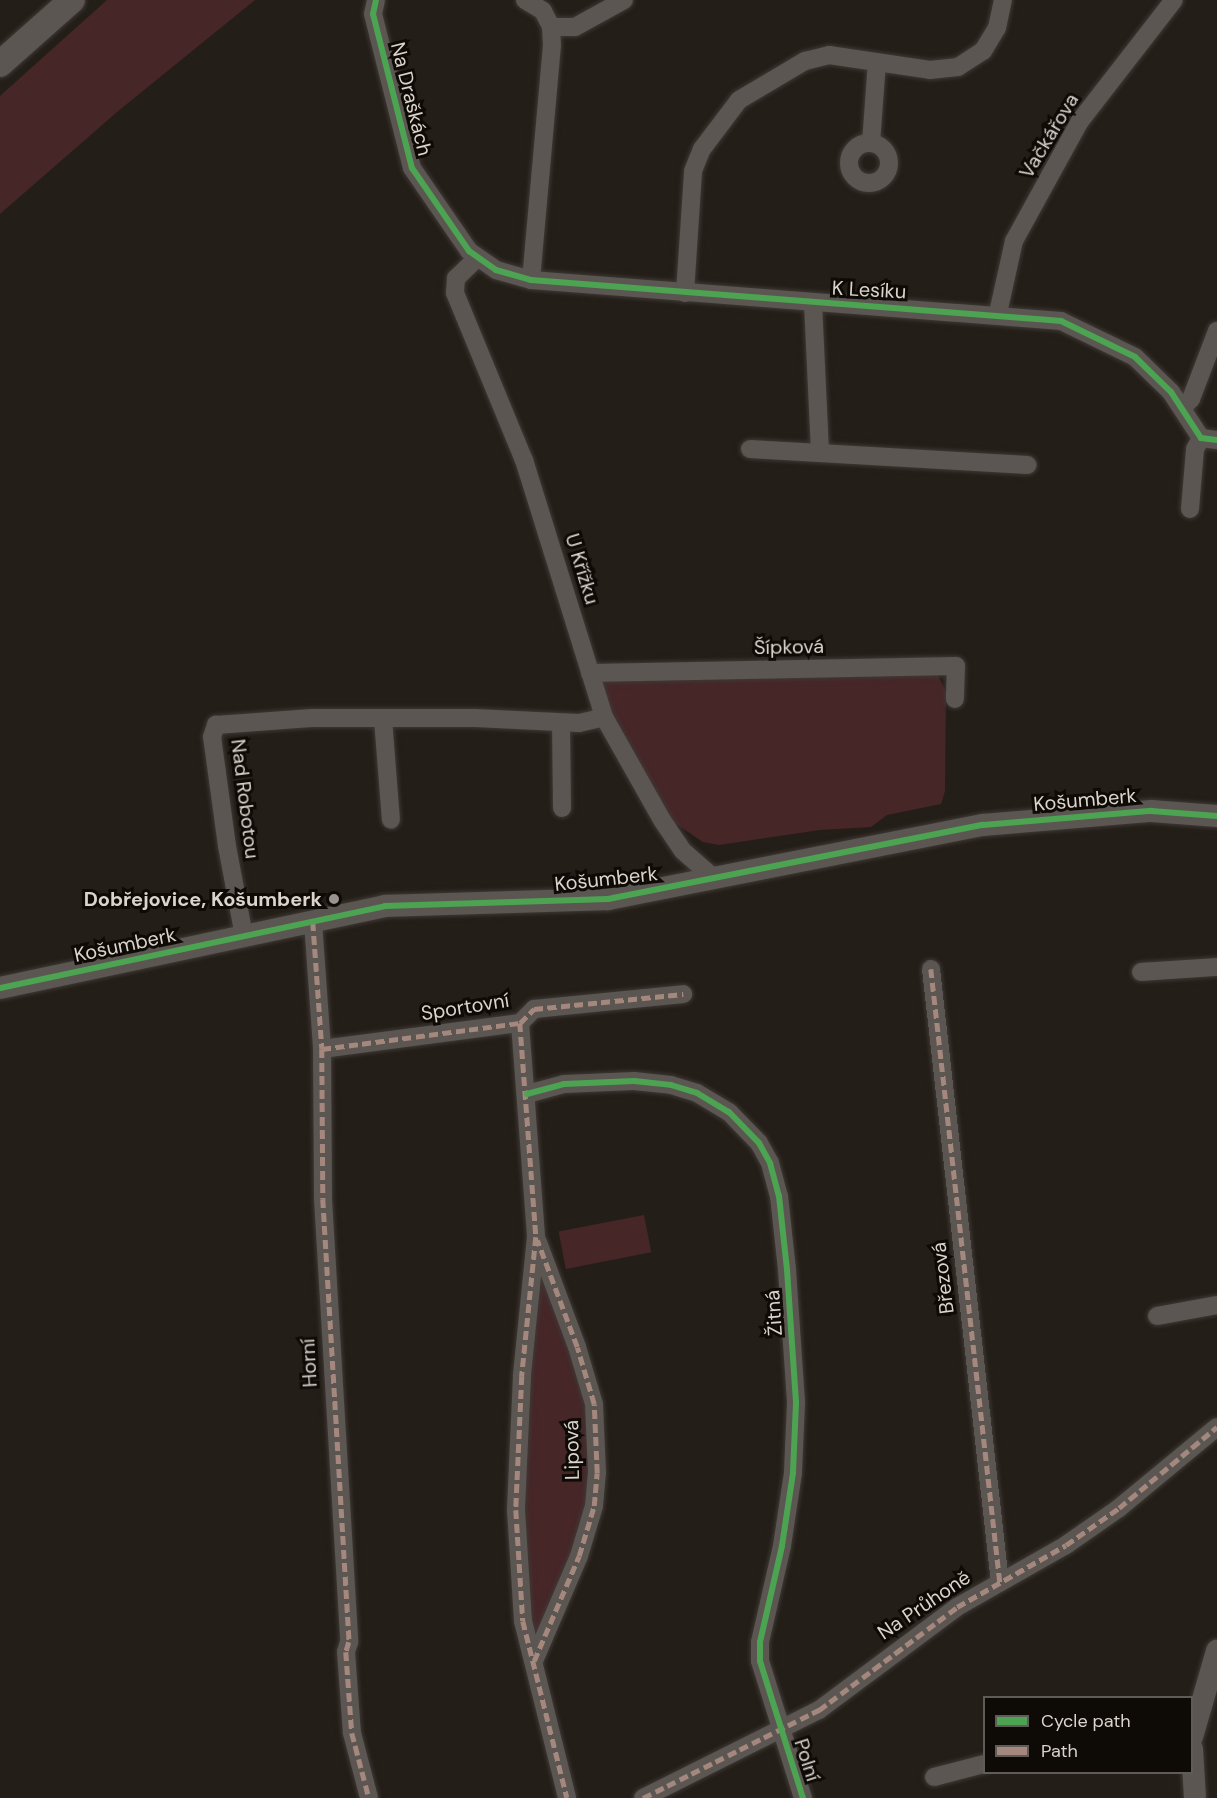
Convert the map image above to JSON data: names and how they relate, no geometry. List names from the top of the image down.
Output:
{
  "streets": {
    "street": [
      "Na Draškách",
      "Vačkářova",
      "K Lesíku",
      "U Křížku",
      "Šípková",
      "Nad Robotou",
      "Košumberk",
      "Sportovní",
      "Březová",
      "Žitná",
      "Horní",
      "Lipová",
      "Na Průhoně",
      "Polní"
    ]
  },
  "crossings": [
    ["Na Draškách", "K Lesíku"],
    ["Na Draškách", "U Křížku"],
    ["Vačkářova", "K Lesíku"],
    ["K Lesíku", "U Křížku"],
    ["U Křížku", "Šípková"],
    ["U Křížku", "Nad Robotou"],
    ["U Křížku", "Košumberk"],
    ["Nad Robotou", "Košumberk"],
    ["Košumberk", "Horní"],
    ["Sportovní", "Horní"],
    ["Sportovní", "Lipová"],
    ["Březová", "Na Průhoně"],
    ["Žitná", "Lipová"],
    ["Žitná", "Na Průhoně"],
    ["Žitná", "Polní"],
    ["Na Průhoně", "Polní"]
  ],
  "places": ["Dobřejovice, Košumberk"],
  "legend": ["Cycle path", "Path"]
}
